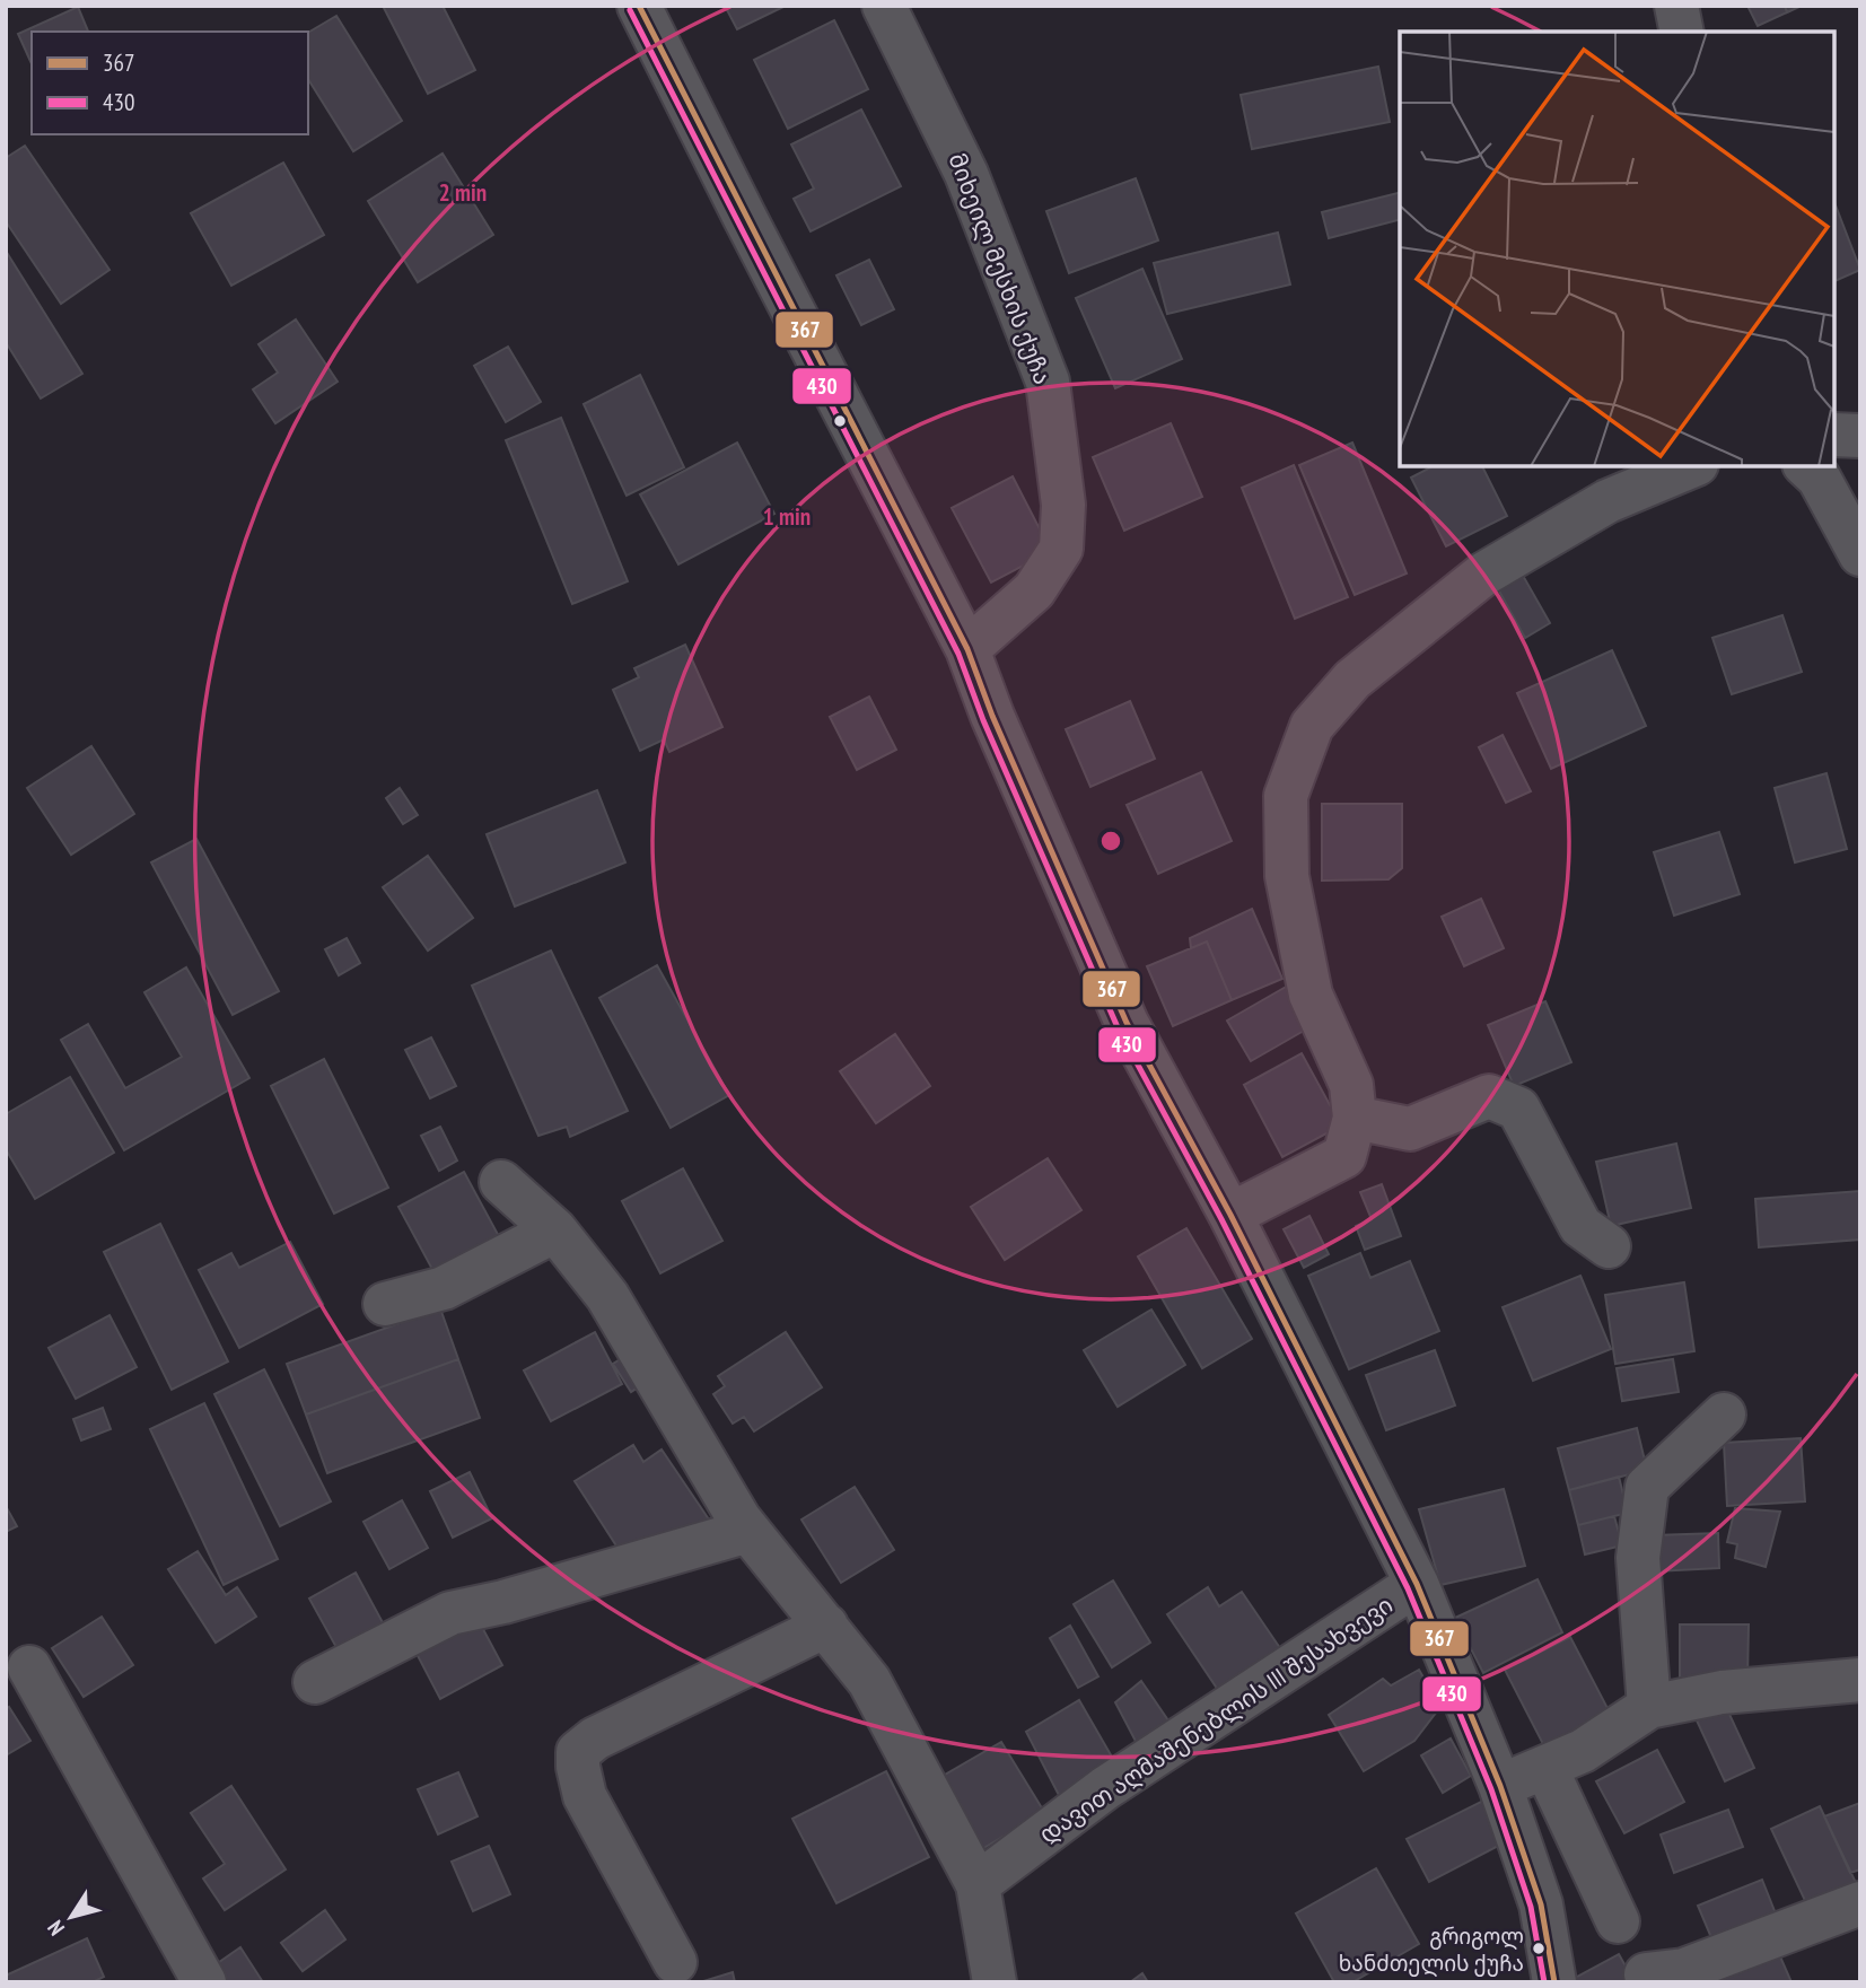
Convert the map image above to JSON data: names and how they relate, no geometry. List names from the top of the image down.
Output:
{
  "streets": {
    "street": ["მიხეილ მესხის ქუჩა", "დავით აღმაშენებლის III შესახვევი"]
  },
  "places": ["გრიგოლ ხანძთელის ქუჩა"],
  "lines": ["transit line 367", "transit line 430"],
  "legend": ["367", "430"],
  "north": "bottom left",
  "rings": ["2 min", "1 min"]
}
